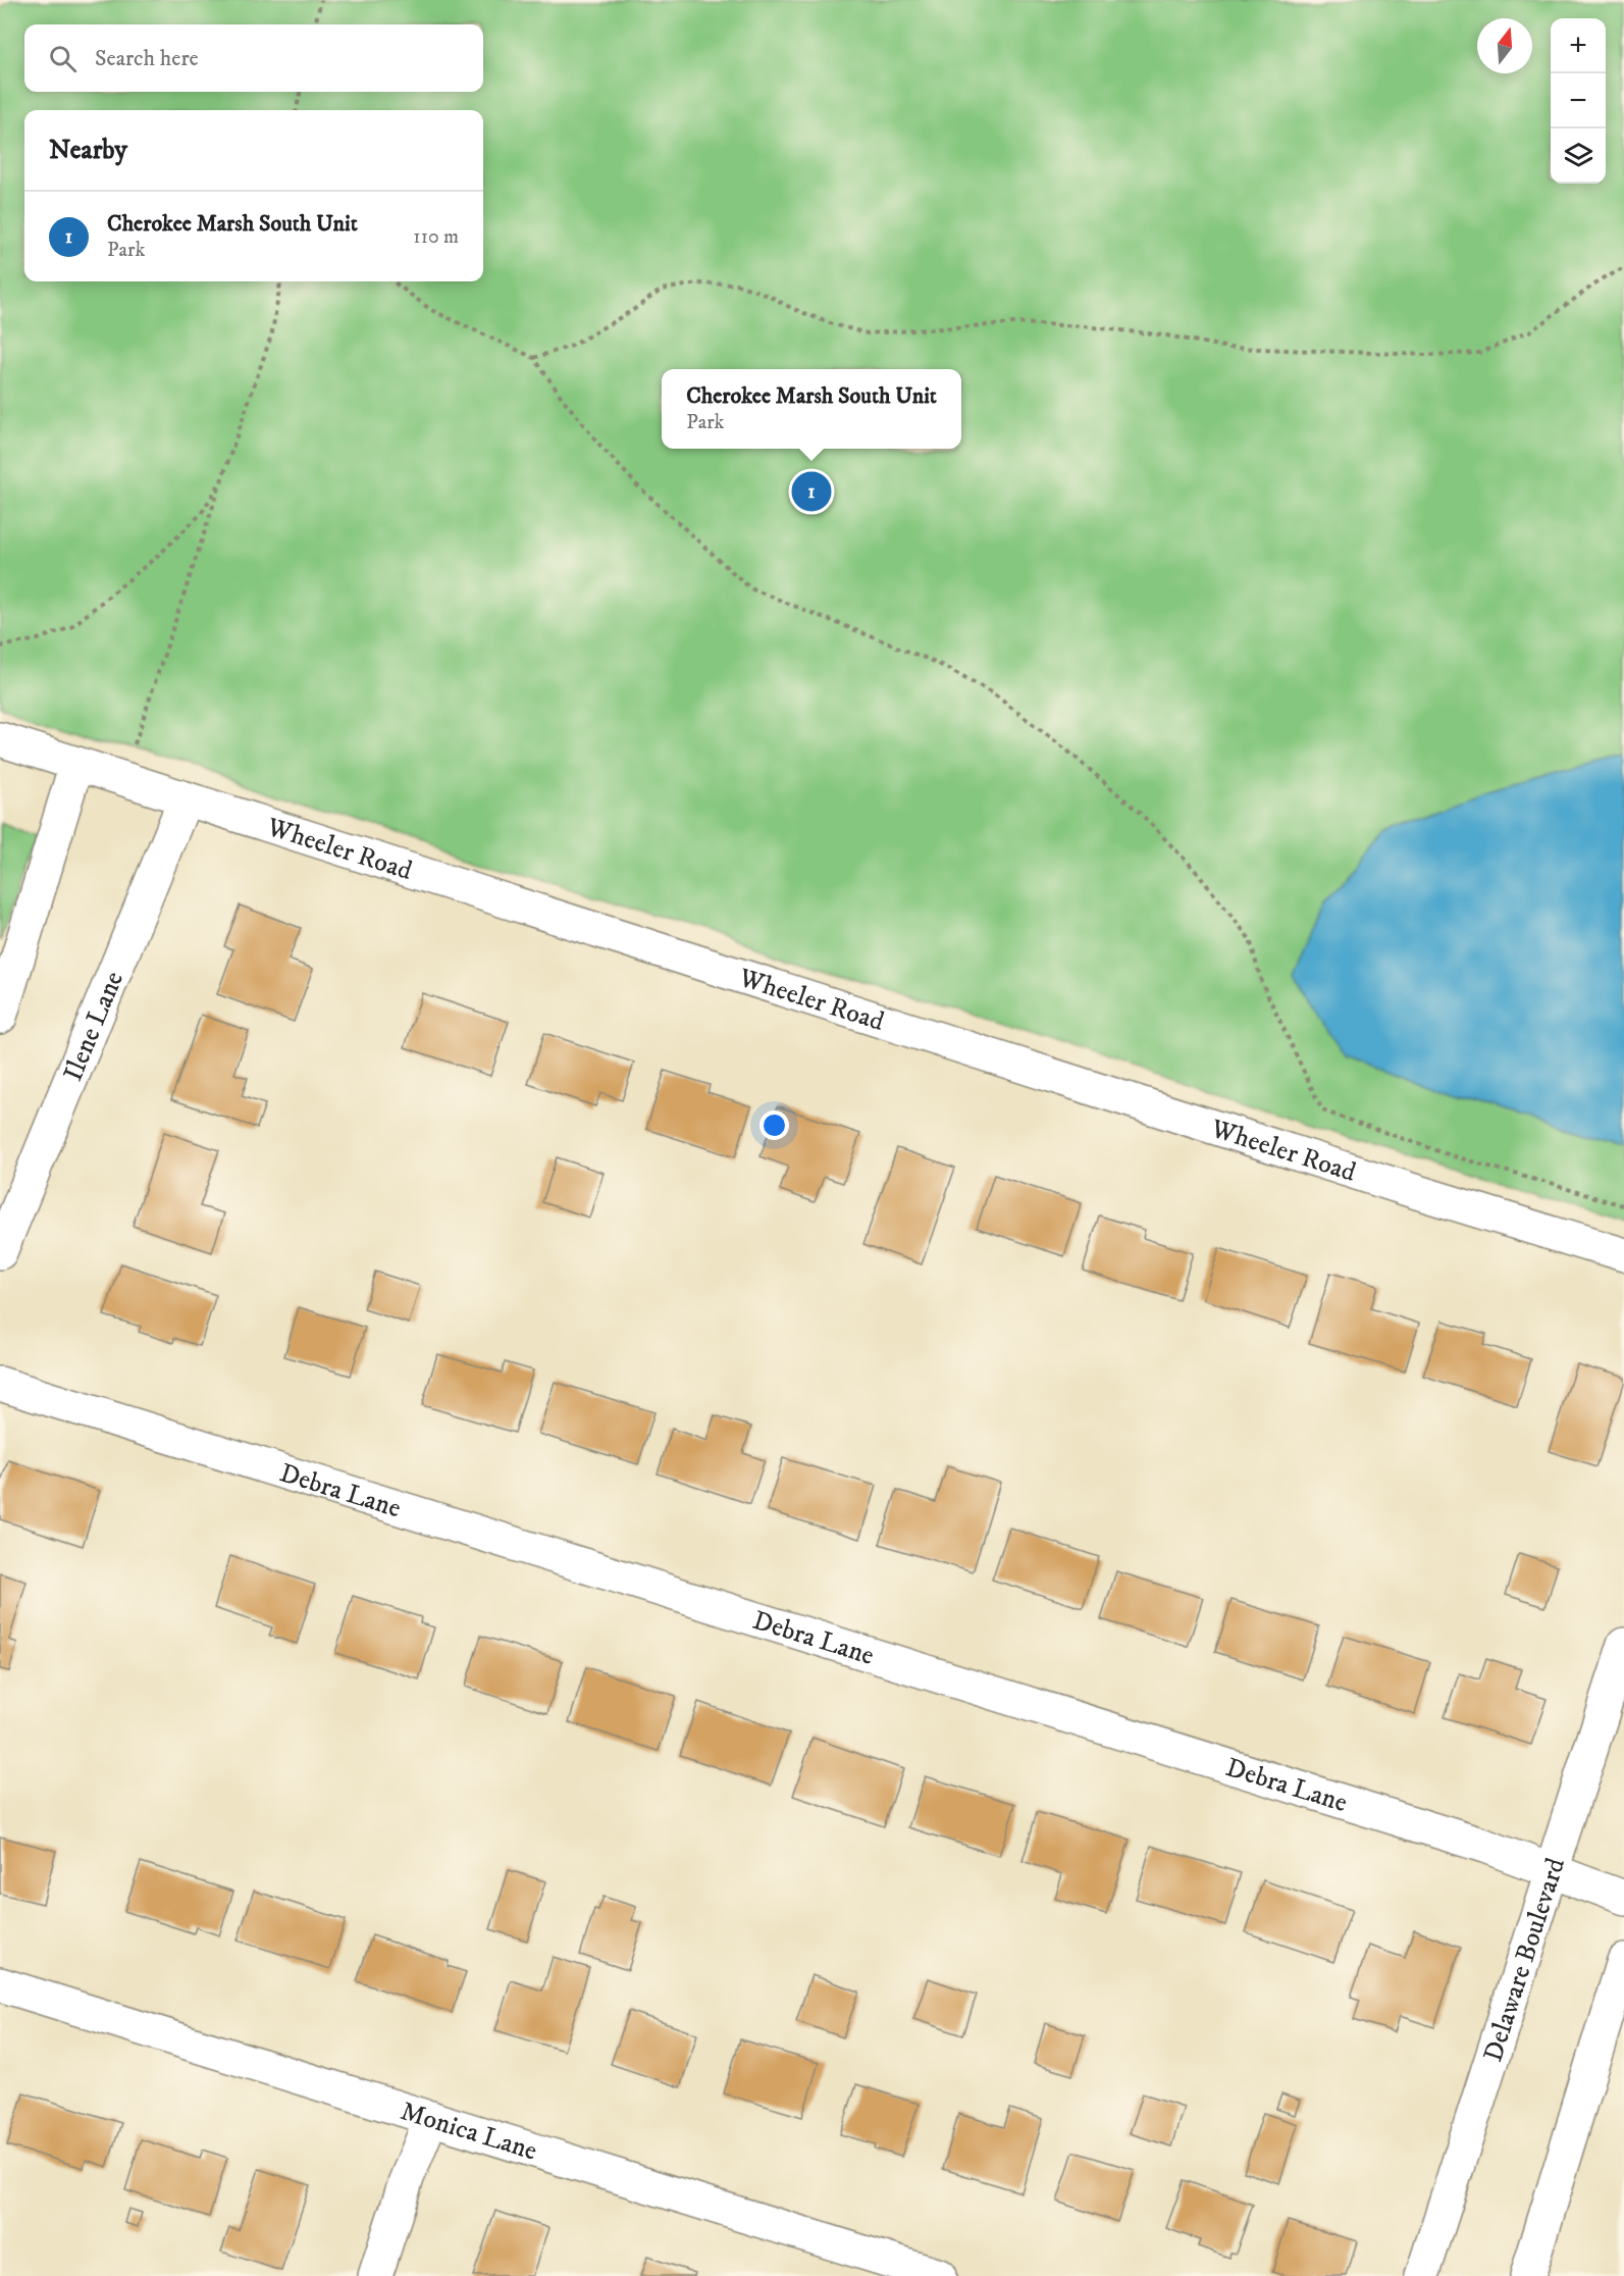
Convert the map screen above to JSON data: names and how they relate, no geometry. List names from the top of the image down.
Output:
{
  "streets": {
    "street": [
      "Wheeler Road",
      "Ilene Lane",
      "Debra Lane",
      "Delaware Boulevard",
      "Monica Lane"
    ]
  },
  "crossings": [
    ["Wheeler Road", "Ilene Lane"],
    ["Debra Lane", "Delaware Boulevard"]
  ],
  "north": "top",
  "page": {
    "map_buttons": ["+", "−"],
    "search": "Search here",
    "heading": "Nearby",
    "list": [
      {
        "mark": "1",
        "name": "Cherokee Marsh South Unit",
        "note": "Park",
        "value": "110 m"
      }
    ],
    "popup": ["Cherokee Marsh South Unit", "Park"],
    "pins": "1"
  }
}
